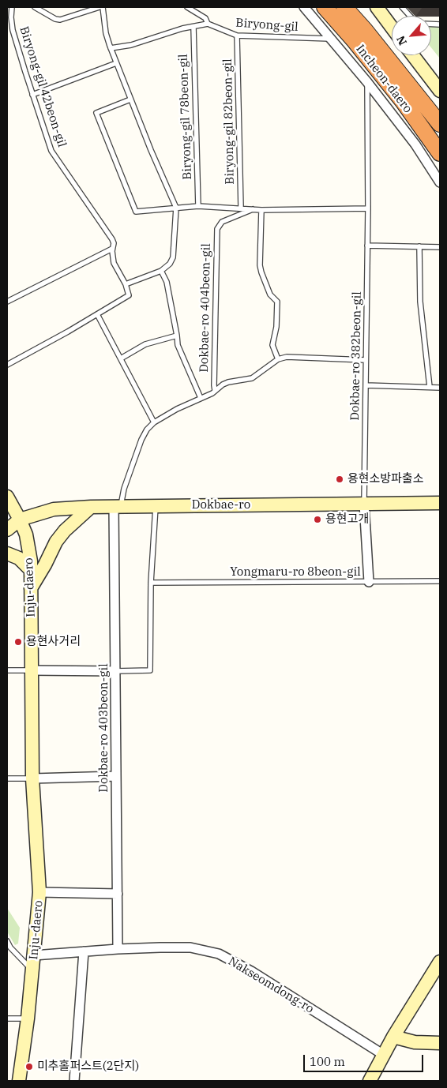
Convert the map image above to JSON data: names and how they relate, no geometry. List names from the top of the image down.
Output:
{
  "streets": {
    "highway": ["Incheon-daero"],
    "main road": ["Dokbae-ro", "Inju-daero"],
    "street": ["Dokbae-ro 403beon-gil", "Nakseomdong-ro"],
    "lane": [
      "Biryong-gil",
      "Biryong-gil 42beon-gil",
      "Biryong-gil 78beon-gil",
      "Biryong-gil 82beon-gil",
      "Dokbae-ro 404beon-gil",
      "Dokbae-ro 382beon-gil",
      "Yongmaru-ro 8beon-gil"
    ]
  },
  "crossings": [
    ["Biryong-gil", "Biryong-gil 82beon-gil"],
    ["Dokbae-ro 404beon-gil", "Dokbae-ro"],
    ["Dokbae-ro 404beon-gil", "Dokbae-ro 403beon-gil"],
    ["Dokbae-ro 382beon-gil", "Dokbae-ro"],
    ["Dokbae-ro", "Inju-daero"],
    ["Dokbae-ro", "Dokbae-ro 403beon-gil"],
    ["Inju-daero", "Nakseomdong-ro"],
    ["Dokbae-ro 403beon-gil", "Nakseomdong-ro"]
  ],
  "places": [
    "용현소방파출소",
    "용현고개",
    "용현사거리",
    "미추홀퍼스트(2단지)"
  ],
  "scale_bar": "100 m",
  "north": "bottom left"
}
